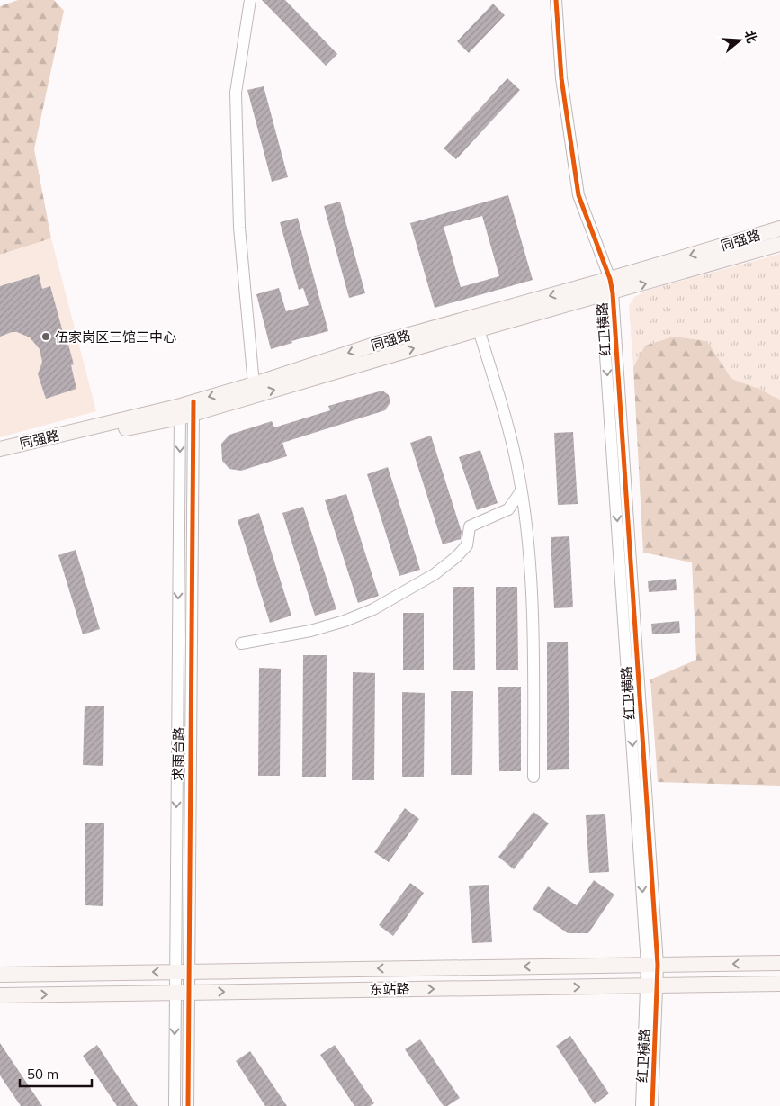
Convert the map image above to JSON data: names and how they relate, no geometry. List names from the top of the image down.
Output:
{
  "streets": {
    "main road": ["同强路", "东站路"],
    "street": ["红卫横路", "求雨台路"]
  },
  "crossings": [
    ["同强路", "红卫横路"],
    ["同强路", "求雨台路"],
    ["红卫横路", "东站路"],
    ["求雨台路", "东站路"]
  ],
  "places": ["伍家岗区三馆三中心"],
  "scale_bar": "50 m",
  "north": "right"
}
